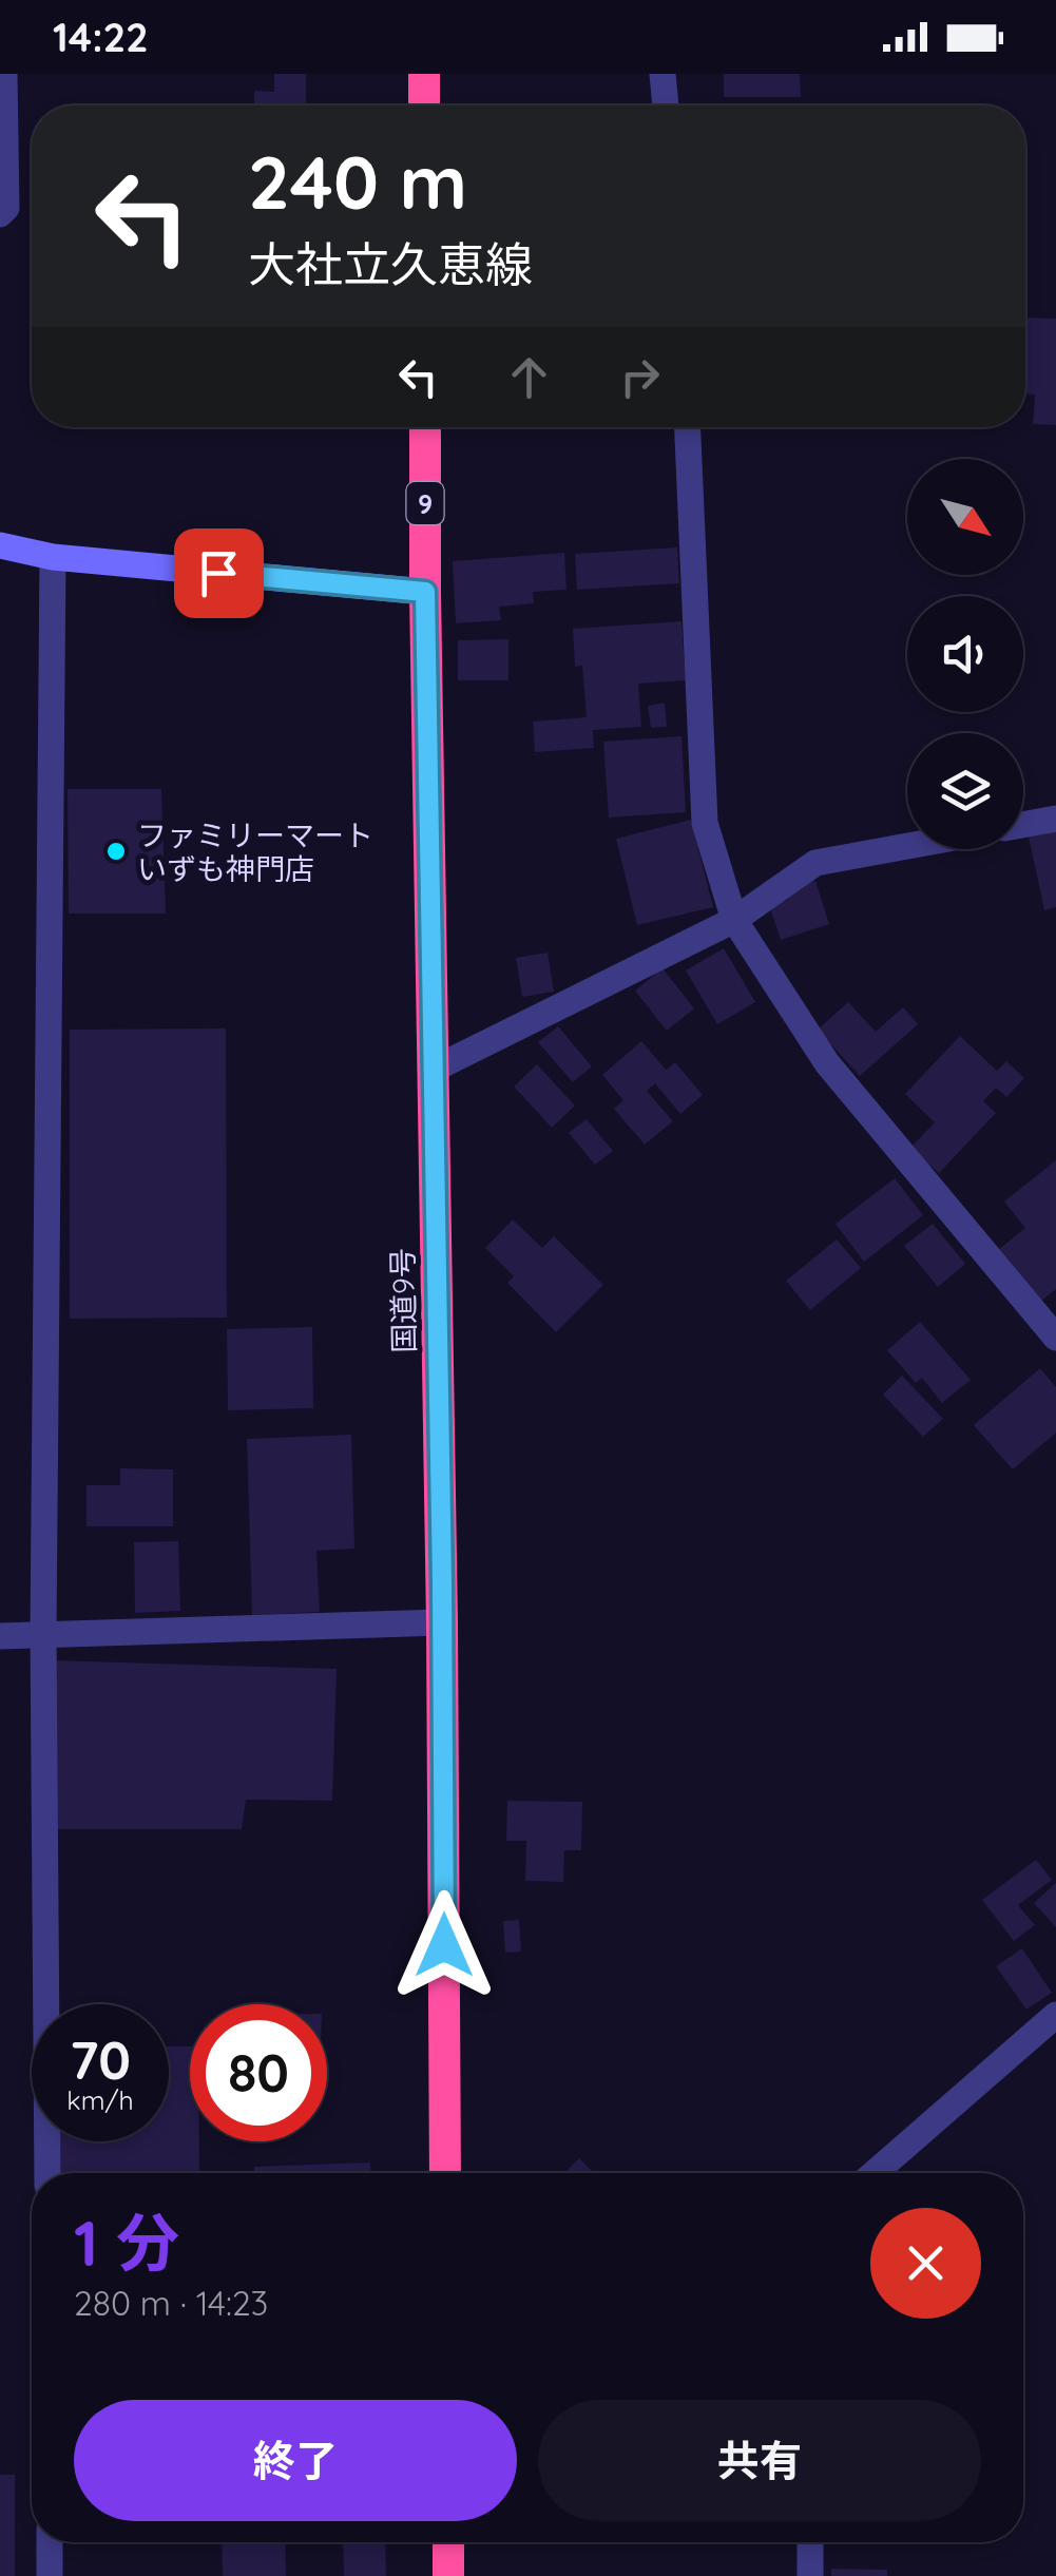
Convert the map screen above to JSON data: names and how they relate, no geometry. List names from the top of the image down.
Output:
{
  "streets": {
    "highway": ["9", "国道9号"]
  },
  "places": ["ファミリーマート いずも神門店"],
  "north": "bottom right",
  "page": {
    "status": "14:22",
    "turn": ["240 m", "大社立久恵線"],
    "speed": "70 km/h",
    "limit": "80",
    "heading": ["1 分", "280 m · 14:23"],
    "buttons": ["終了", "共有"]
  }
}
